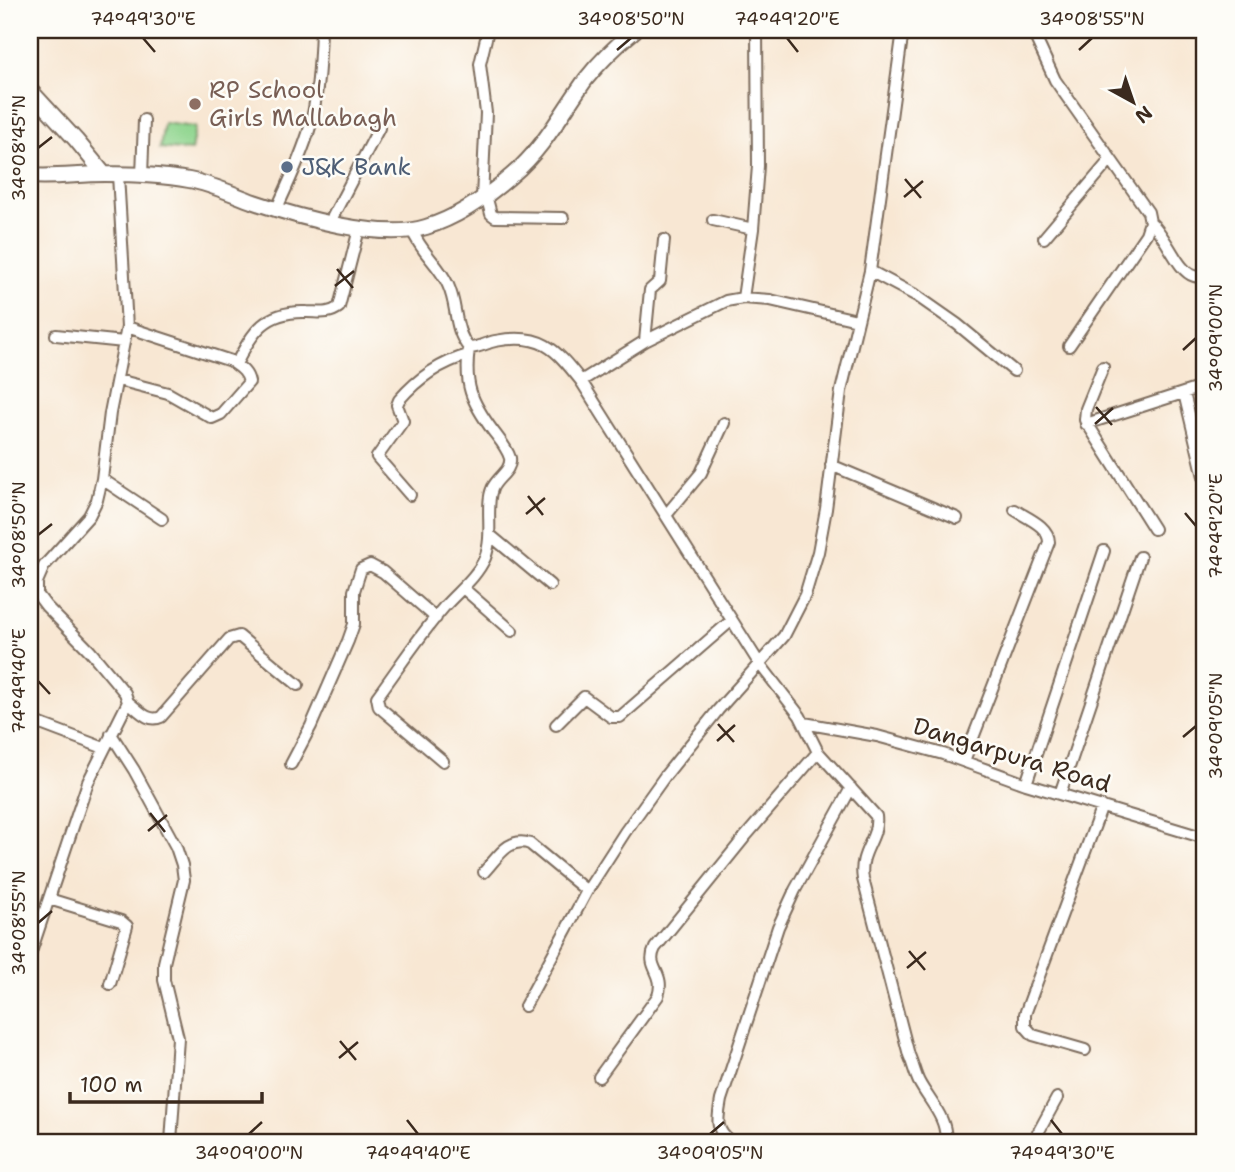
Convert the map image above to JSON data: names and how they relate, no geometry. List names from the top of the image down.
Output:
{
  "streets": {
    "street": ["Dangarpura Road"]
  },
  "places": ["RP School Girls Mallabagh", "J&K Bank"],
  "scale_bar": "100 m",
  "north": "bottom right",
  "coordinates": [
    "74°49'30\"E",
    "34°08'50\"N",
    "74°49'20\"E",
    "34°08'55\"N",
    "34°08'45\"N",
    "34°09'00\"N",
    "74°49'40\"E",
    "34°09'05\"N"
  ]
}
